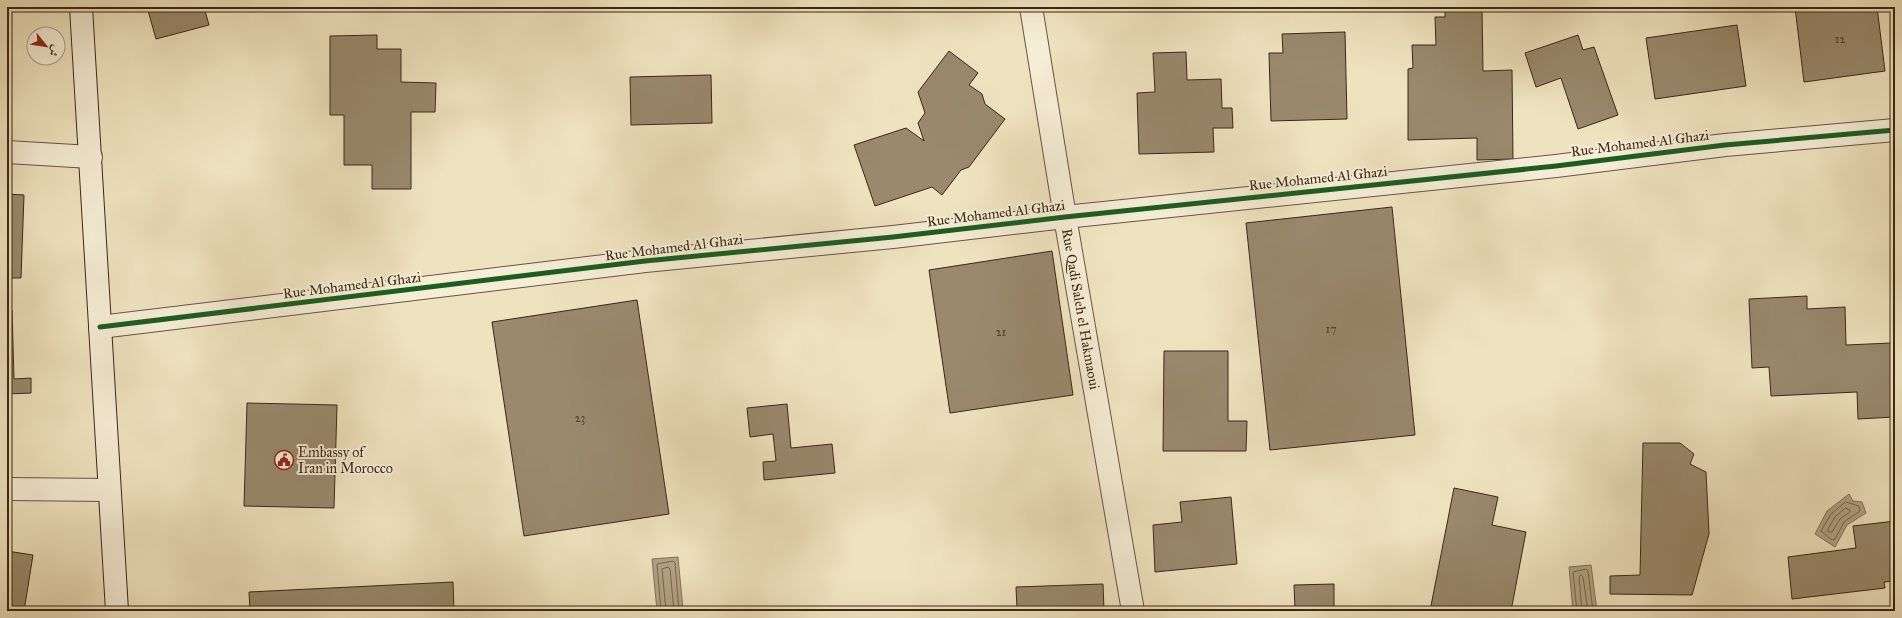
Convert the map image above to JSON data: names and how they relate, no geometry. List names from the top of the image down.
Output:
{
  "streets": {
    "street": ["Rue Mohamed Al Ghazi", "Rue Qadi Saleh el Hakmaoui"]
  },
  "crossings": [
    ["Rue Mohamed Al Ghazi", "Rue Qadi Saleh el Hakmaoui"]
  ],
  "places": {
    "public building": ["Embassy of Iran in Morocco"]
  },
  "house_numbers": [
    "12",
    "17",
    "21",
    "23"
  ],
  "north": "bottom right"
}
